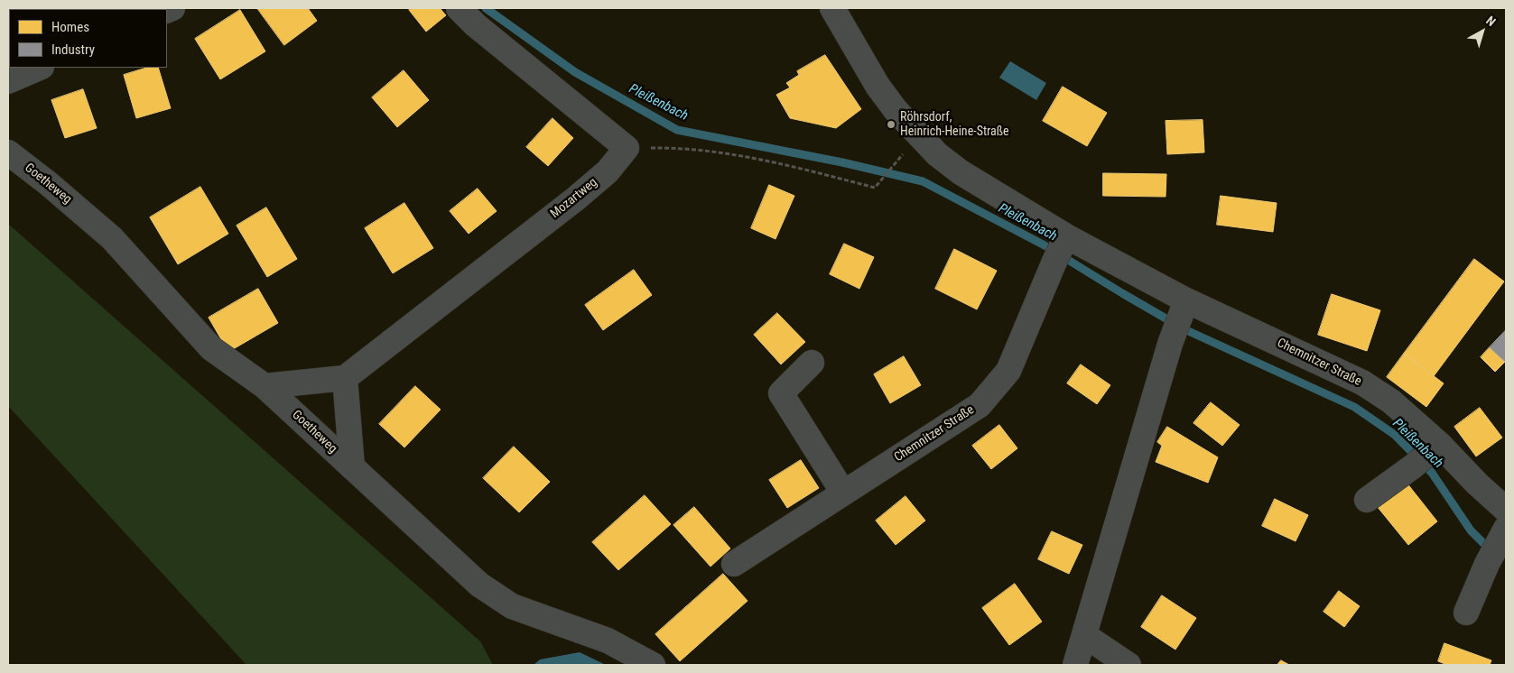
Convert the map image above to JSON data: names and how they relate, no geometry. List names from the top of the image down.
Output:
{
  "streets": {
    "street": ["Goetheweg", "Mozartweg", "Chemnitzer Straße"]
  },
  "water": ["Pleißenbach"],
  "places": ["Röhrsdorf, Heinrich-Heine-Straße"],
  "legend": ["Homes", "Industry"],
  "north": "top right"
}
